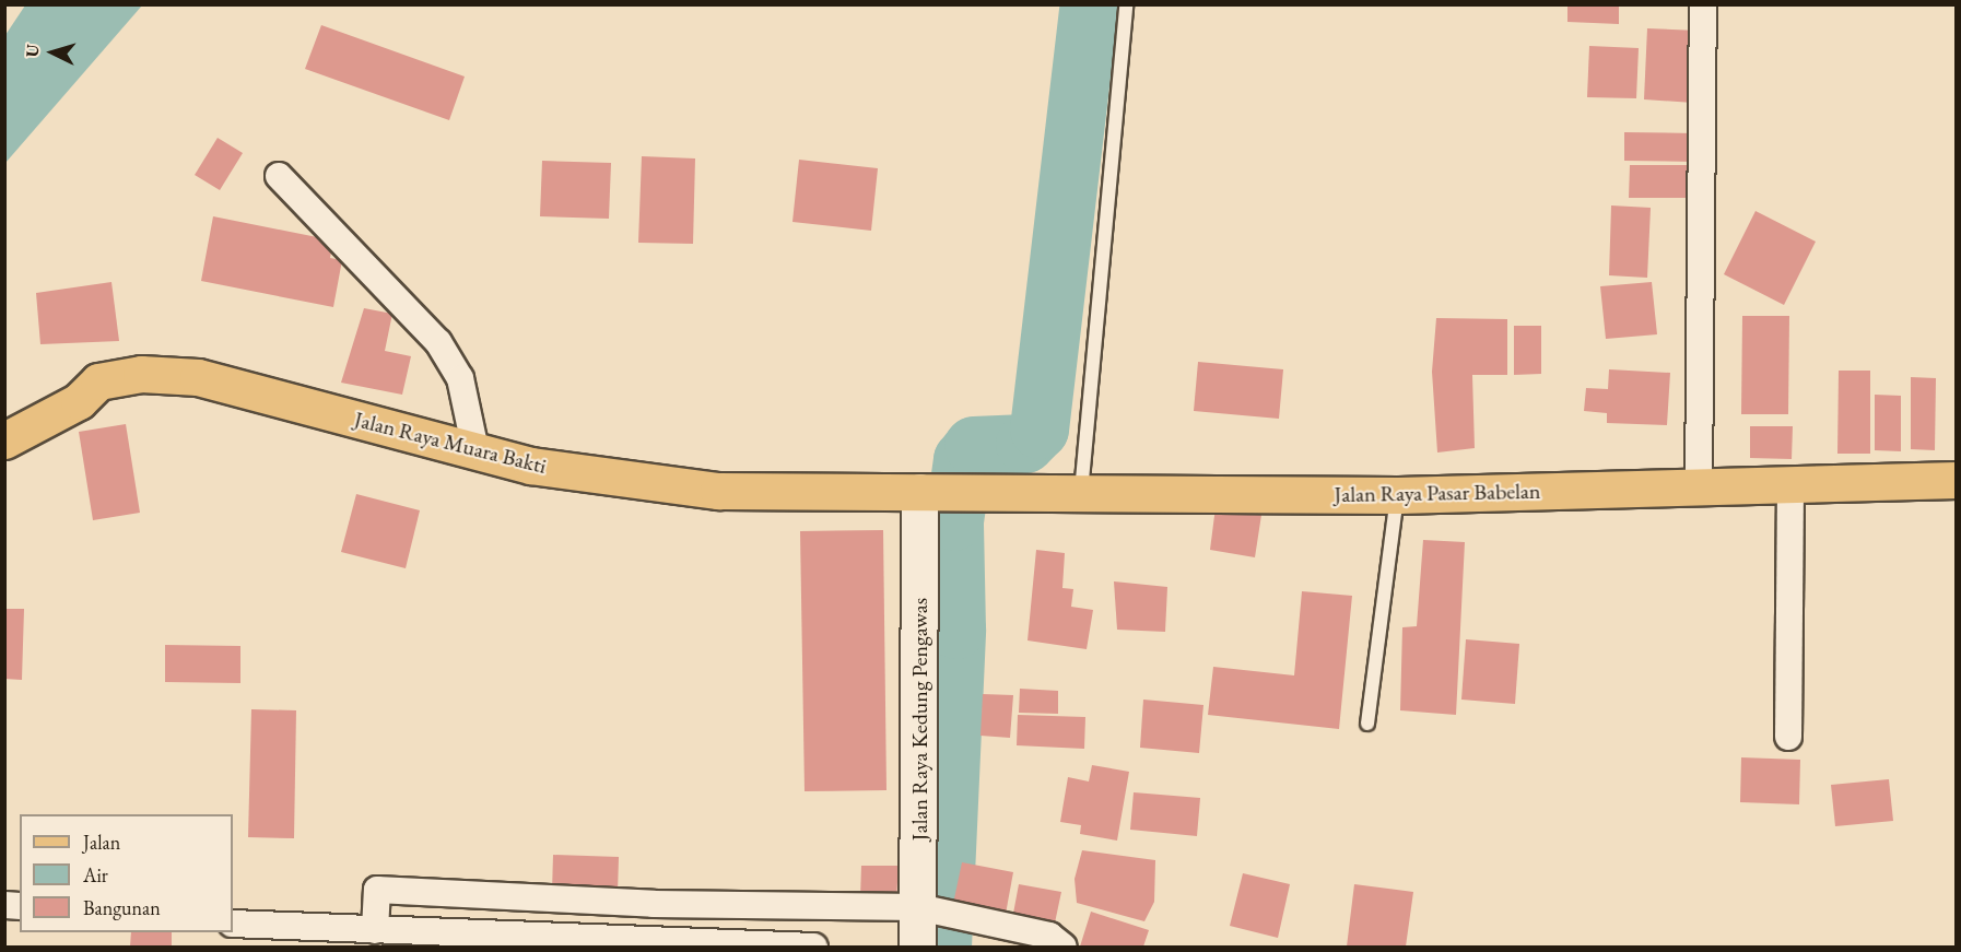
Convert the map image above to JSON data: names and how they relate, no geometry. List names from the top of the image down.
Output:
{
  "streets": {
    "main road": ["Jalan Raya Muara Bakti", "Jalan Raya Pasar Babelan"],
    "street": ["Jalan Raya Kedung Pengawas"]
  },
  "crossings": [
    ["Jalan Raya Muara Bakti", "Jalan Raya Pasar Babelan"],
    ["Jalan Raya Muara Bakti", "Jalan Raya Kedung Pengawas"],
    ["Jalan Raya Pasar Babelan", "Jalan Raya Kedung Pengawas"]
  ],
  "legend": ["Jalan", "Air", "Bangunan"],
  "north": "left"
}
